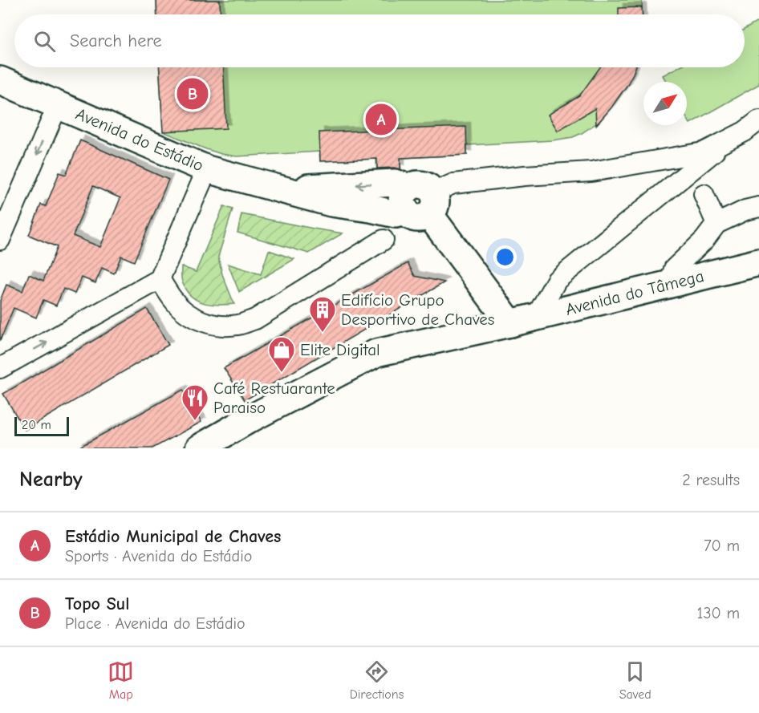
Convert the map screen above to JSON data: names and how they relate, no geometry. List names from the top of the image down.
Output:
{
  "streets": {
    "main road": ["Avenida do Estádio", "Avenida do Tâmega"]
  },
  "places": {
    "building": ["Edifício Grupo Desportivo de Chaves"],
    "shop": ["Elite Digital"],
    "restaurant": ["Café Restuarante Paraiso"]
  },
  "scale_bar": "20 m",
  "north": "top right",
  "page": {
    "search": "Search here",
    "pins": ["B", "A"],
    "scale": "20 m",
    "heading": ["Nearby", "2 results"],
    "list": [
      {
        "mark": "A",
        "name": "Estádio Municipal de Chaves",
        "note": "Sports · Avenida do Estádio",
        "value": "70 m"
      },
      {
        "mark": "B",
        "name": "Topo Sul",
        "note": "Place · Avenida do Estádio",
        "value": "130 m"
      }
    ],
    "nav": ["Map", "Directions", "Saved"]
  }
}
